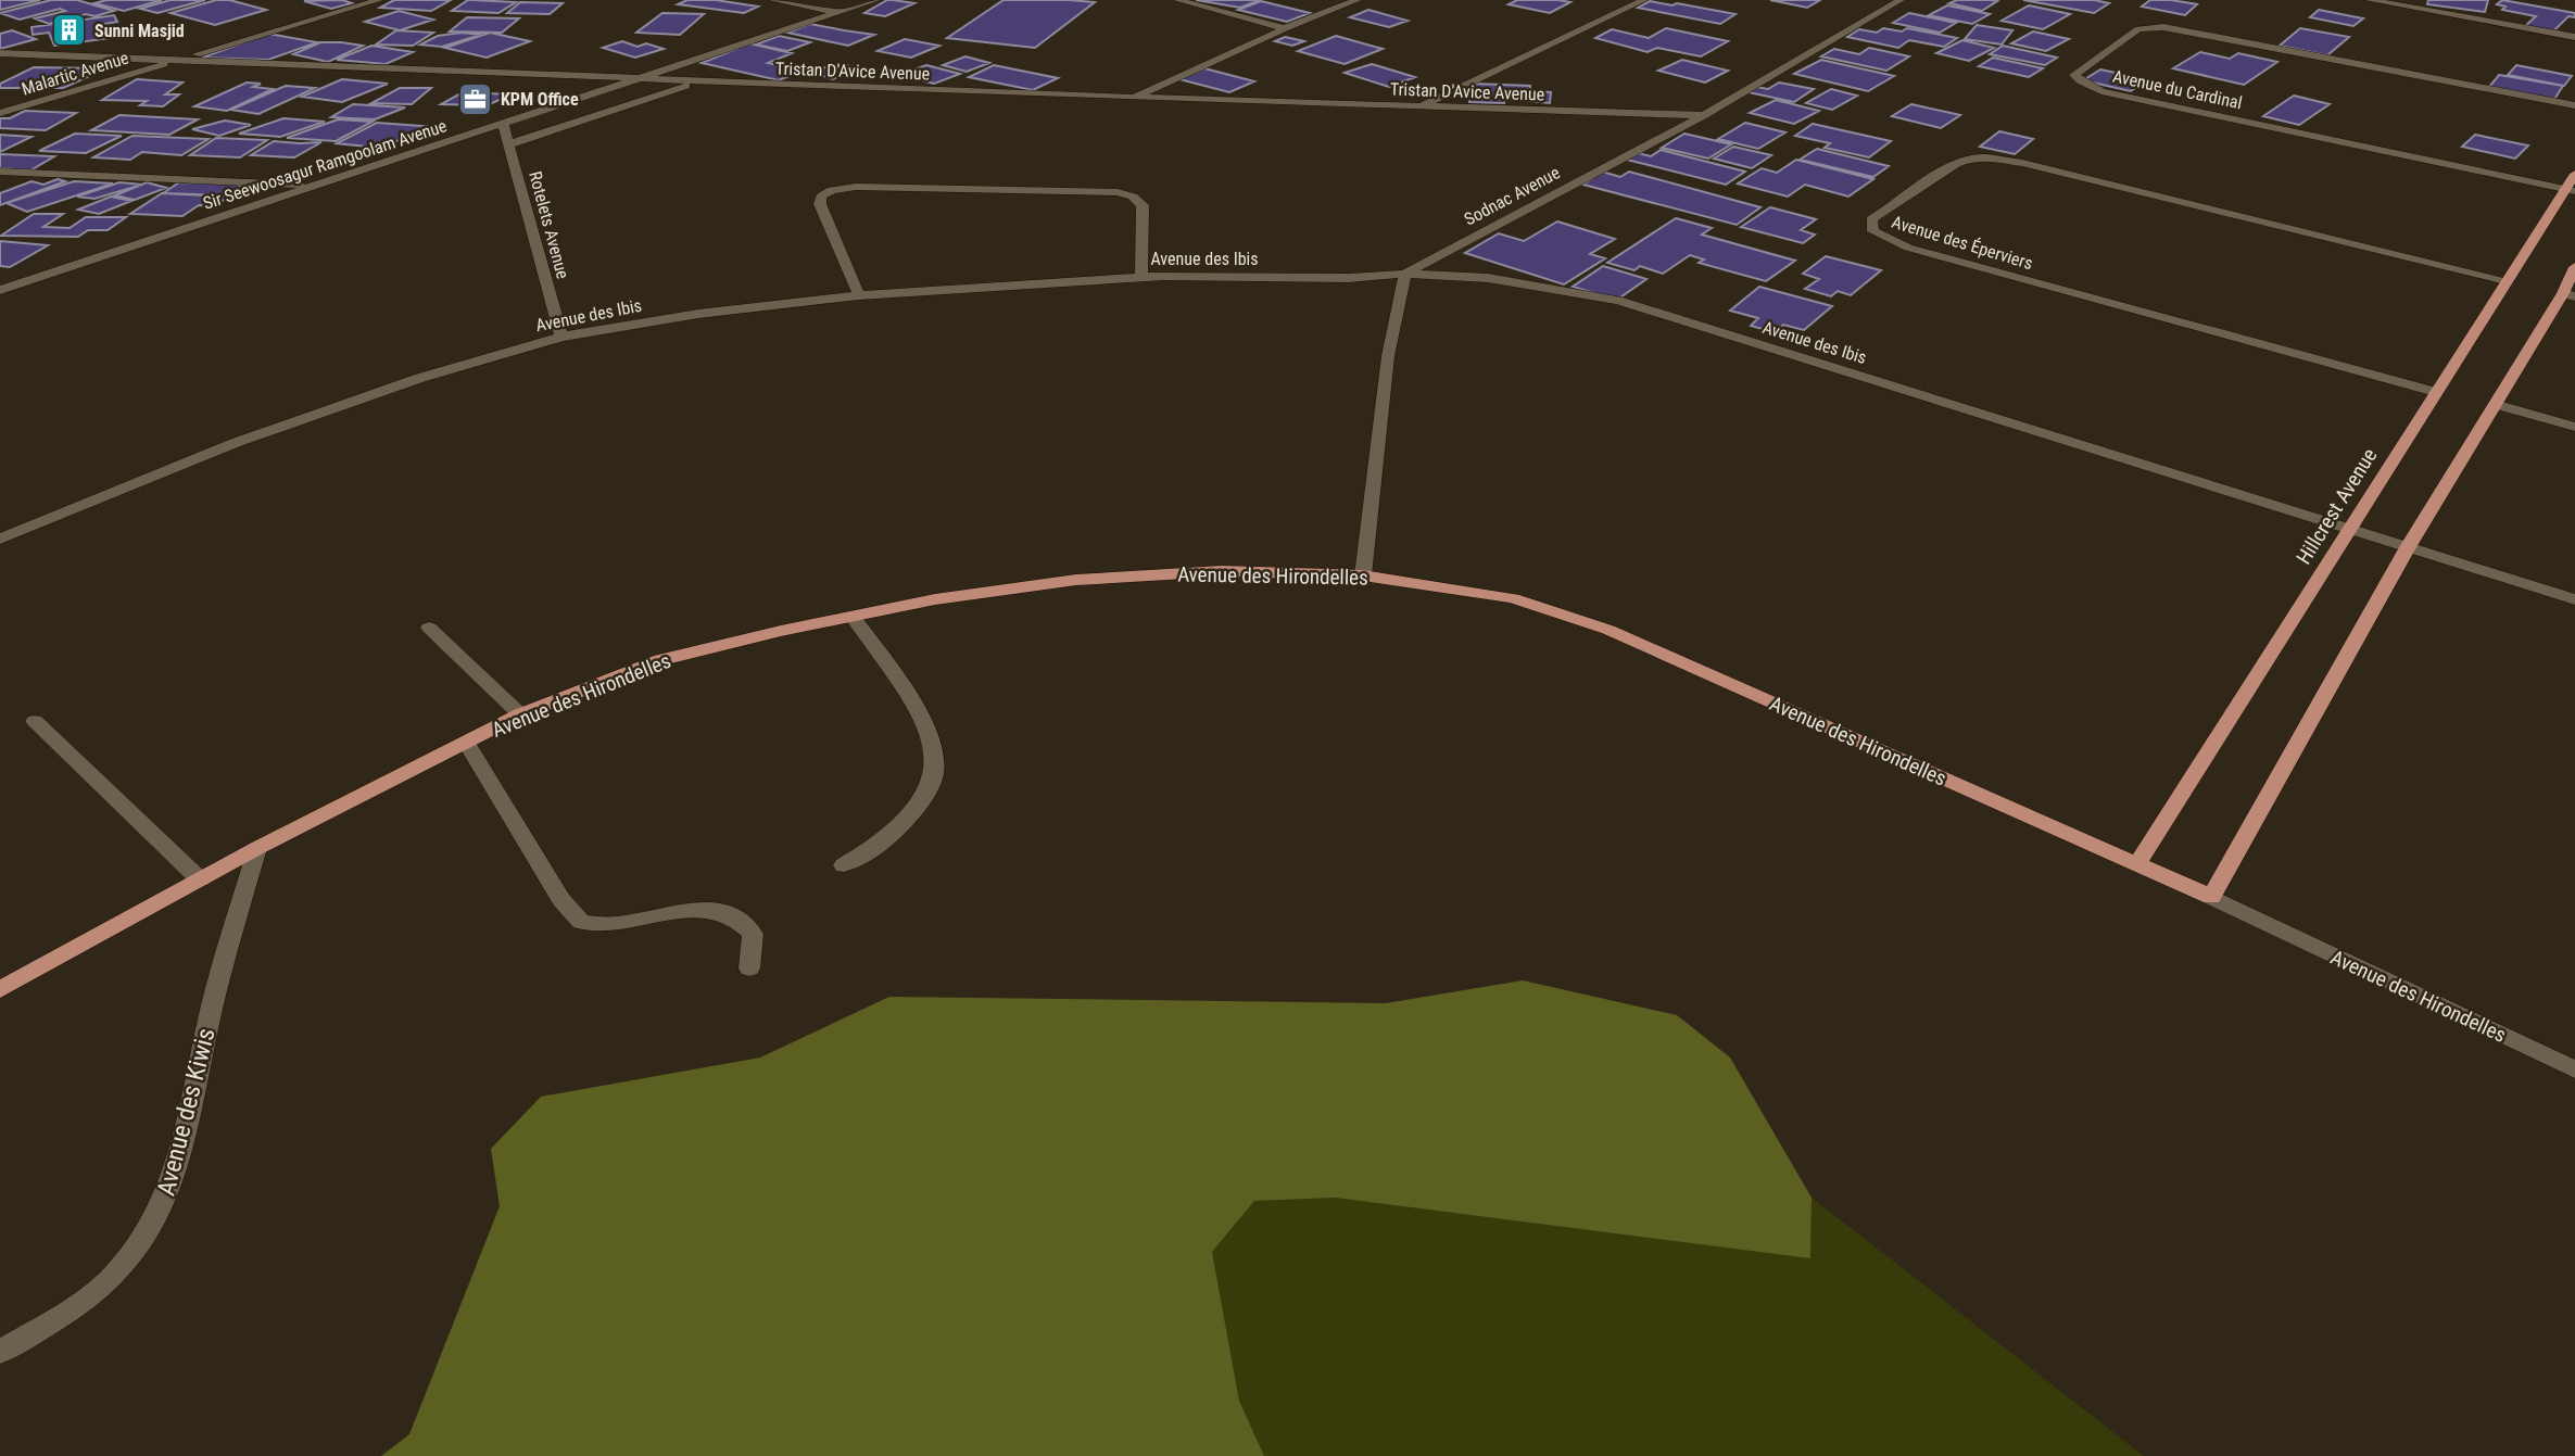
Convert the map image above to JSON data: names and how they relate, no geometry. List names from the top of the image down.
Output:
{
  "streets": {
    "main road": ["Hillcrest Avenue", "Avenue des Hirondelles"],
    "street": [
      "Tristan D'Avice Avenue",
      "Malartic Avenue",
      "Avenue du Cardinal",
      "Sir Seewoosagur Ramgoolam Avenue",
      "Sodnac Avenue",
      "Rotelets Avenue",
      "Avenue des Éperviers",
      "Avenue des Ibis",
      "Avenue des Kiwis"
    ]
  },
  "crossings": [
    ["Tristan D'Avice Avenue", "Malartic Avenue"],
    ["Tristan D'Avice Avenue", "Sir Seewoosagur Ramgoolam Avenue"],
    ["Tristan D'Avice Avenue", "Sodnac Avenue"],
    ["Avenue du Cardinal", "Hillcrest Avenue"],
    ["Sir Seewoosagur Ramgoolam Avenue", "Rotelets Avenue"],
    ["Sodnac Avenue", "Avenue des Ibis"],
    ["Rotelets Avenue", "Avenue des Ibis"],
    ["Avenue des Éperviers", "Hillcrest Avenue"],
    ["Avenue des Ibis", "Hillcrest Avenue"],
    ["Hillcrest Avenue", "Avenue des Hirondelles"],
    ["Avenue des Hirondelles", "Avenue des Kiwis"]
  ],
  "places": {
    "building": ["Sunni Masjid"],
    "office": ["KPM Office"]
  }
}
